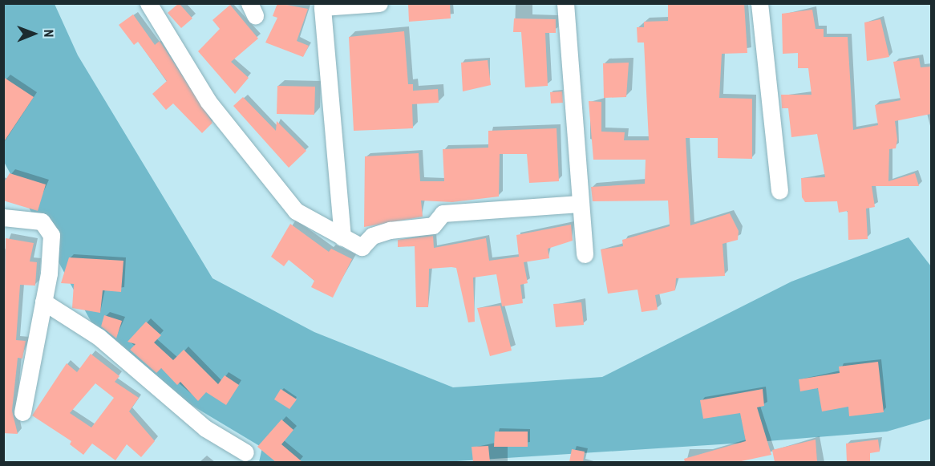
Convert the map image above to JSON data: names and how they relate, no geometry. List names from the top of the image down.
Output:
{
  "north": "right"
}
